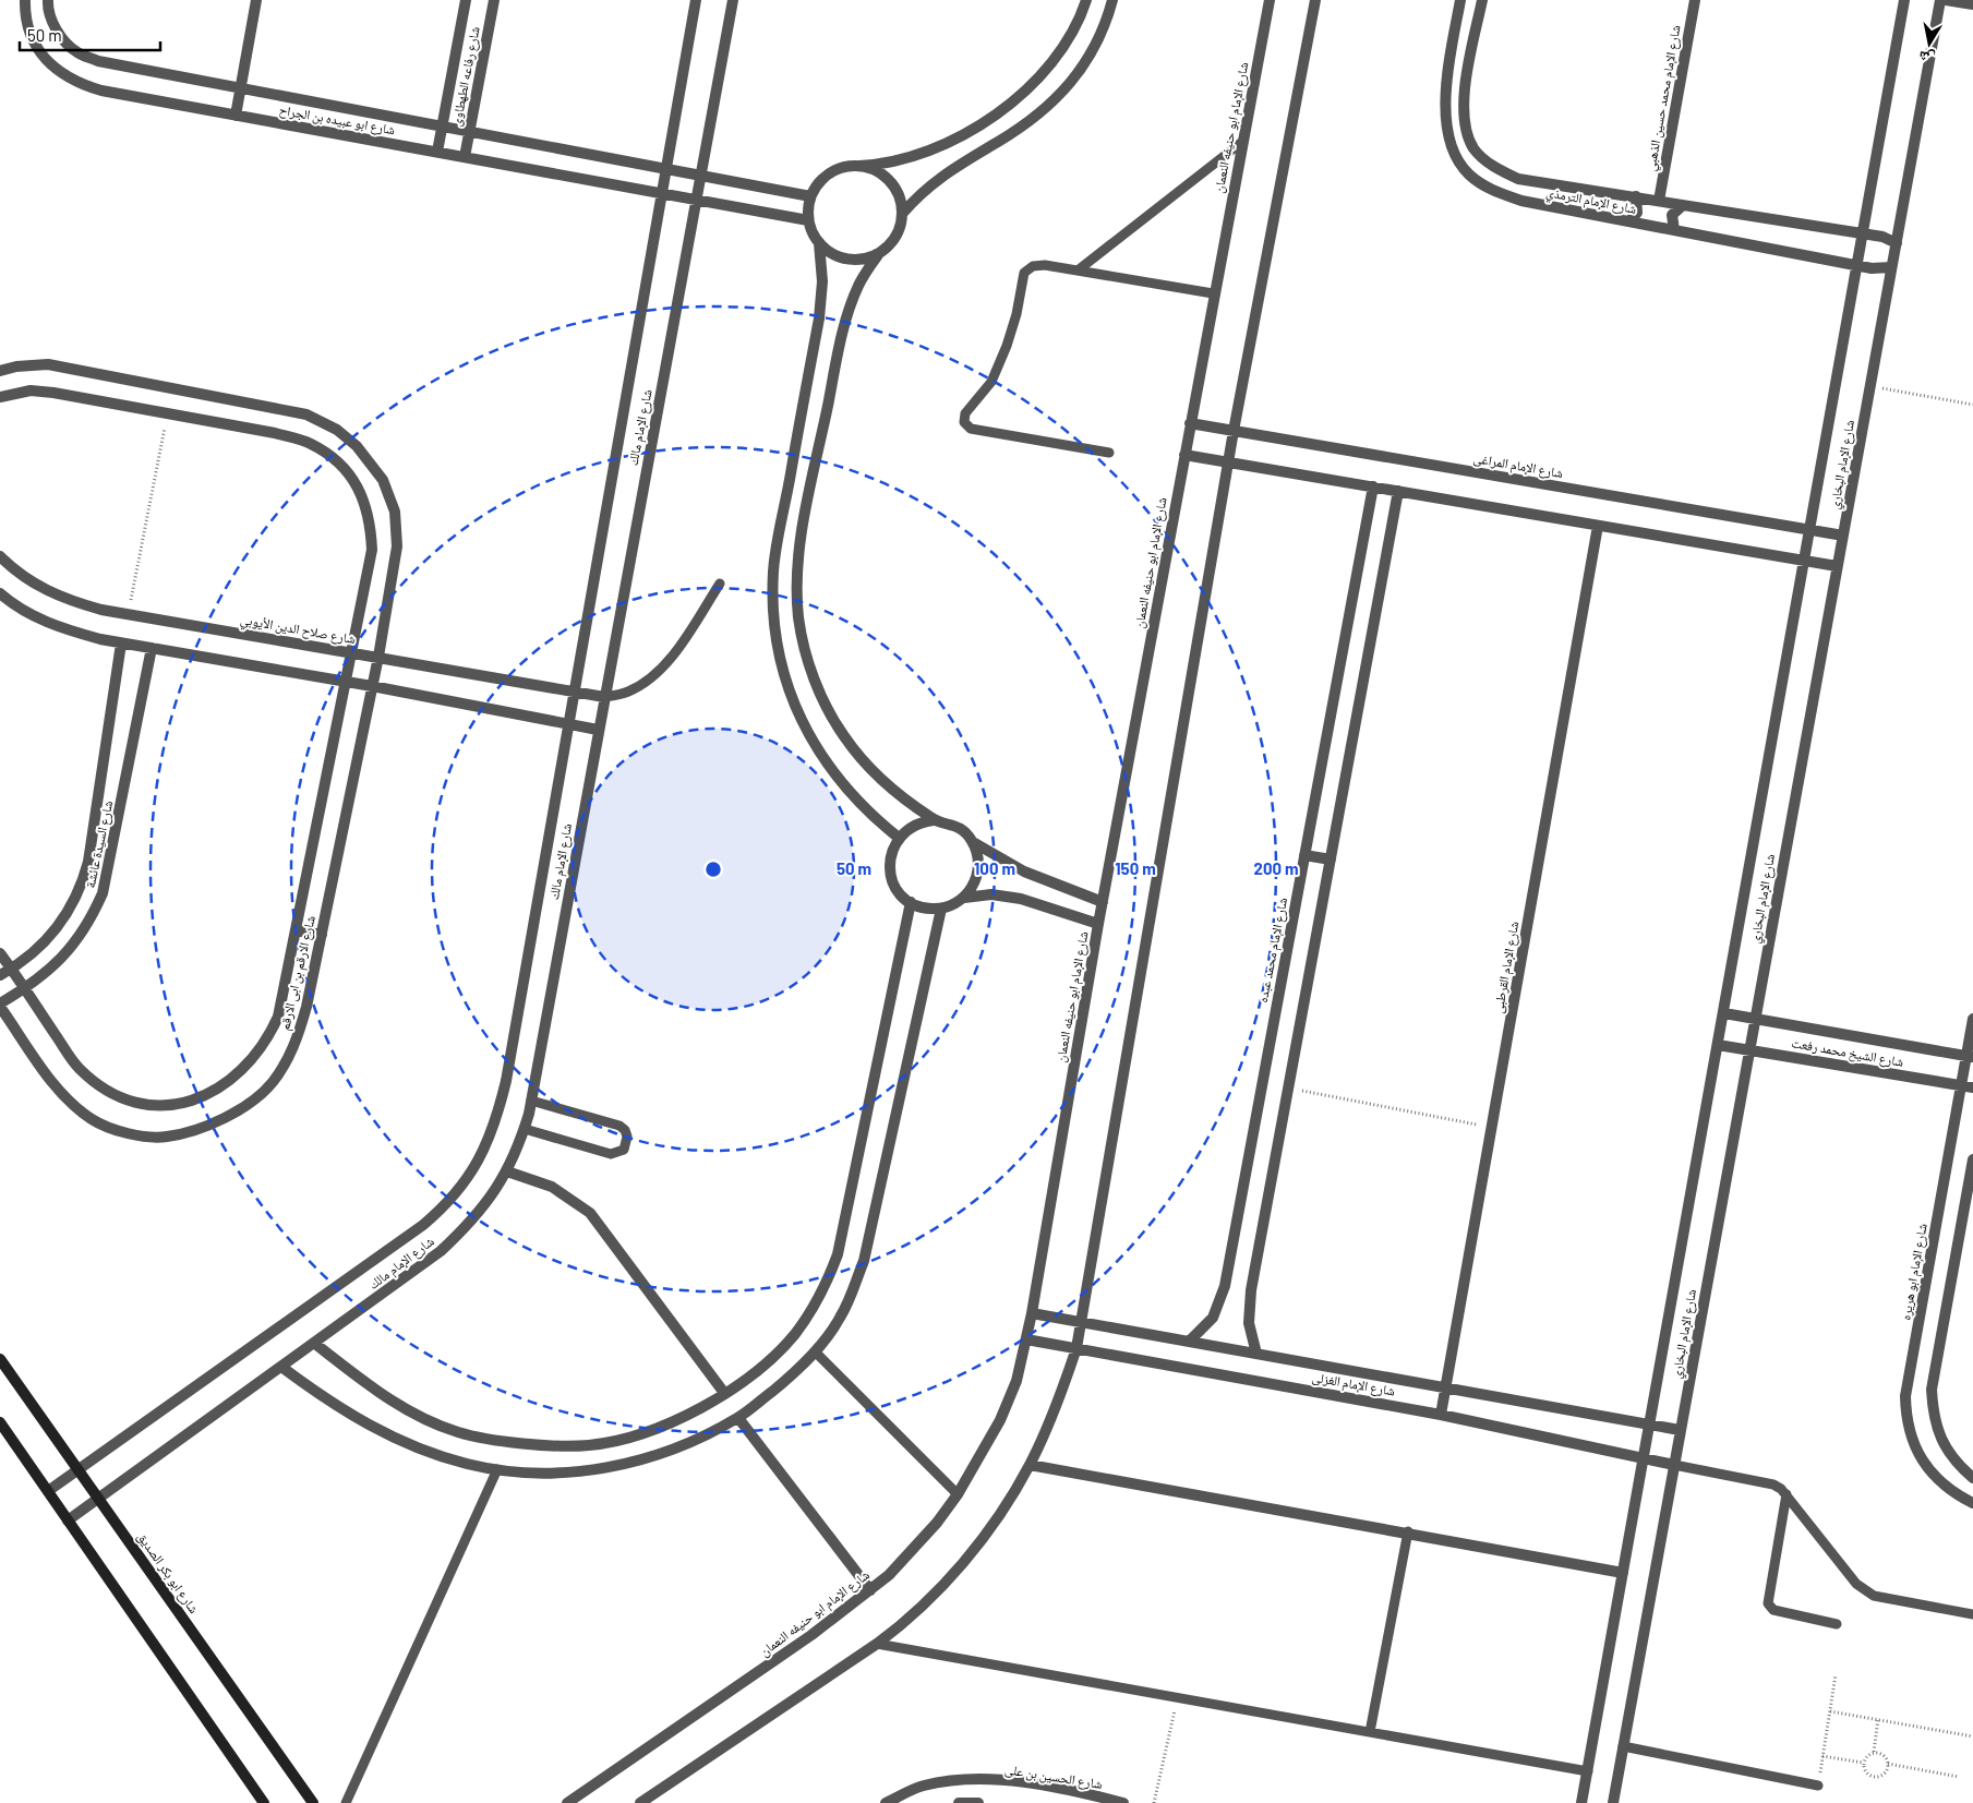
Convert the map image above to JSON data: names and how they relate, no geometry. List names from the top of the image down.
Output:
{
  "streets": {
    "street": [
      "شارع رفاعه الطهطاوى",
      "شارع الإمام محمد حسين الذهبي",
      "شارع ابو عبيده بن الجراح",
      "شارع الإمام ابو حنيفه النعمان",
      "شارع الإمام الترمذي",
      "شارع الإمام مالك",
      "شارع الإمام البخاري",
      "شارع الإمام المراغى",
      "شارع صلاح الدين الأيوبي",
      "شارع السيدة عائشة",
      "شارع الإمام محمد عبده",
      "شارع الإمام القرطبى",
      "شارع الارقم بن ابى الارقم",
      "شارع الشيخ محمد رفعت",
      "شارع الإمام ابو هريره",
      "شارع الإمام الغزلى",
      "شارع ابو بكر الصديق",
      "شارع الحسين بن على"
    ]
  },
  "crossings": [
    ["شارع رفاعه الطهطاوى", "شارع ابو عبيده بن الجراح"],
    ["شارع الإمام محمد حسين الذهبي", "شارع الإمام الترمذي"],
    ["شارع ابو عبيده بن الجراح", "شارع الإمام مالك"],
    ["شارع الإمام ابو حنيفه النعمان", "شارع الإمام المراغى"],
    ["شارع الإمام ابو حنيفه النعمان", "شارع الإمام الغزلى"],
    ["شارع الإمام الترمذي", "شارع الإمام البخاري"],
    ["شارع الإمام مالك", "شارع صلاح الدين الأيوبي"],
    ["شارع الإمام مالك", "شارع ابو بكر الصديق"],
    ["شارع الإمام البخاري", "شارع الإمام المراغى"],
    ["شارع الإمام البخاري", "شارع الشيخ محمد رفعت"],
    ["شارع الإمام البخاري", "شارع الإمام الغزلى"],
    ["شارع صلاح الدين الأيوبي", "شارع الارقم بن ابى الارقم"],
    ["شارع السيدة عائشة", "شارع الارقم بن ابى الارقم"],
    ["شارع الإمام محمد عبده", "شارع الإمام الغزلى"],
    ["شارع الإمام القرطبى", "شارع الإمام الغزلى"],
    ["شارع الشيخ محمد رفعت", "شارع الإمام ابو هريره"]
  ],
  "scale_bar": "50 m",
  "north": "bottom",
  "rings": [
    "50 m",
    "100 m",
    "150 m",
    "200 m"
  ]
}
